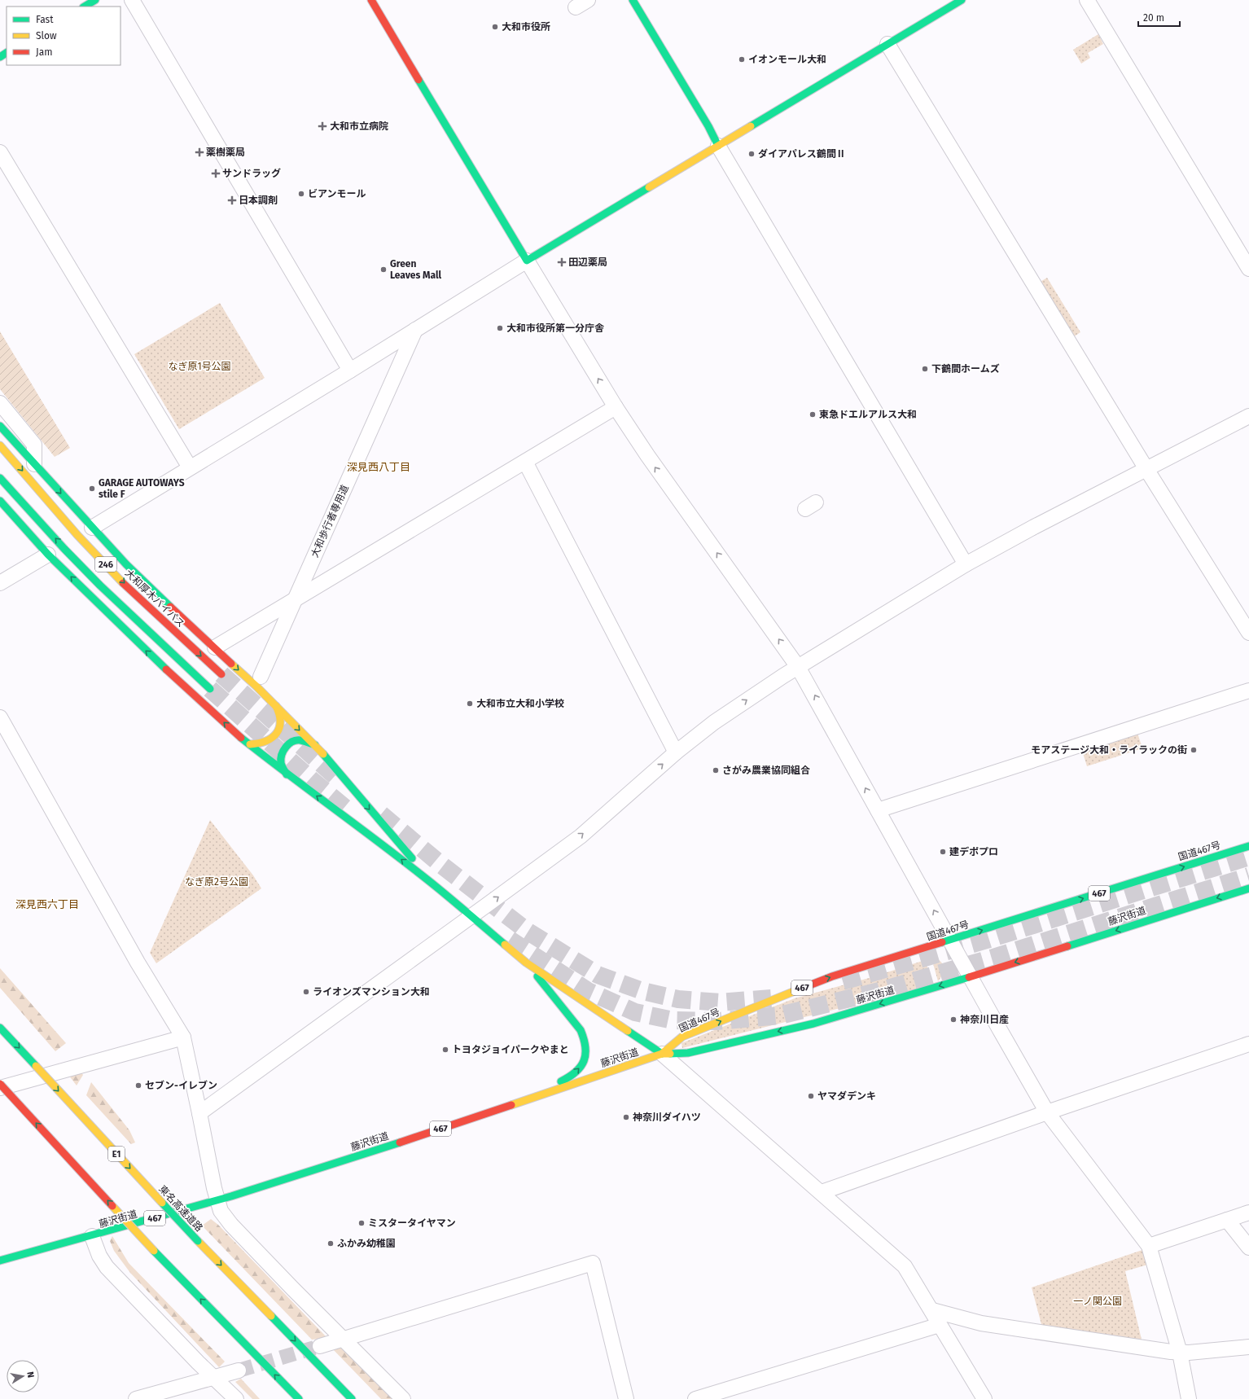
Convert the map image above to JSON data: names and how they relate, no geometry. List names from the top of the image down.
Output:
{
  "streets": {
    "main road": [
      "246",
      "大和厚木バイパス",
      "国道467号",
      "467",
      "藤沢街道",
      "E1",
      "東名高速道路"
    ],
    "street": ["大和歩行者専用道"]
  },
  "crossings": [
    ["国道467号", "藤沢街道"]
  ],
  "one_way": ["国道467号", "藤沢街道"],
  "districts": ["深見西八丁目", "深見西六丁目"],
  "parks": ["なぎ原1号公園", "なぎ原2号公園", "一ノ関公園"],
  "places": {
    "other": [
      "大和市役所",
      "イオンモール大和",
      "ダイアパレス鶴間Ⅱ",
      "ビアンモール",
      "Green Leaves Mall",
      "大和市役所第一分庁舎",
      "下鶴間ホームズ",
      "東急ドエルアルス大和",
      "GARAGE AUTOWAYS stile F",
      "大和市立大和小学校",
      "モアステージ大和・ライラックの街",
      "さがみ農業協同組合",
      "建デポプロ",
      "ライオンズマンション大和",
      "神奈川日産",
      "トヨタジョイパークやまと",
      "セブン-イレブン",
      "ヤマダデンキ",
      "神奈川ダイハツ",
      "ミスタータイヤマン",
      "ふかみ幼稚園"
    ],
    "health": [
      "大和市立病院",
      "薬樹薬局",
      "サンドラッグ",
      "日本調剤",
      "田辺薬局"
    ]
  },
  "legend": ["Fast", "Slow", "Jam"],
  "scale_bar": "20 m",
  "north": "right"
}
